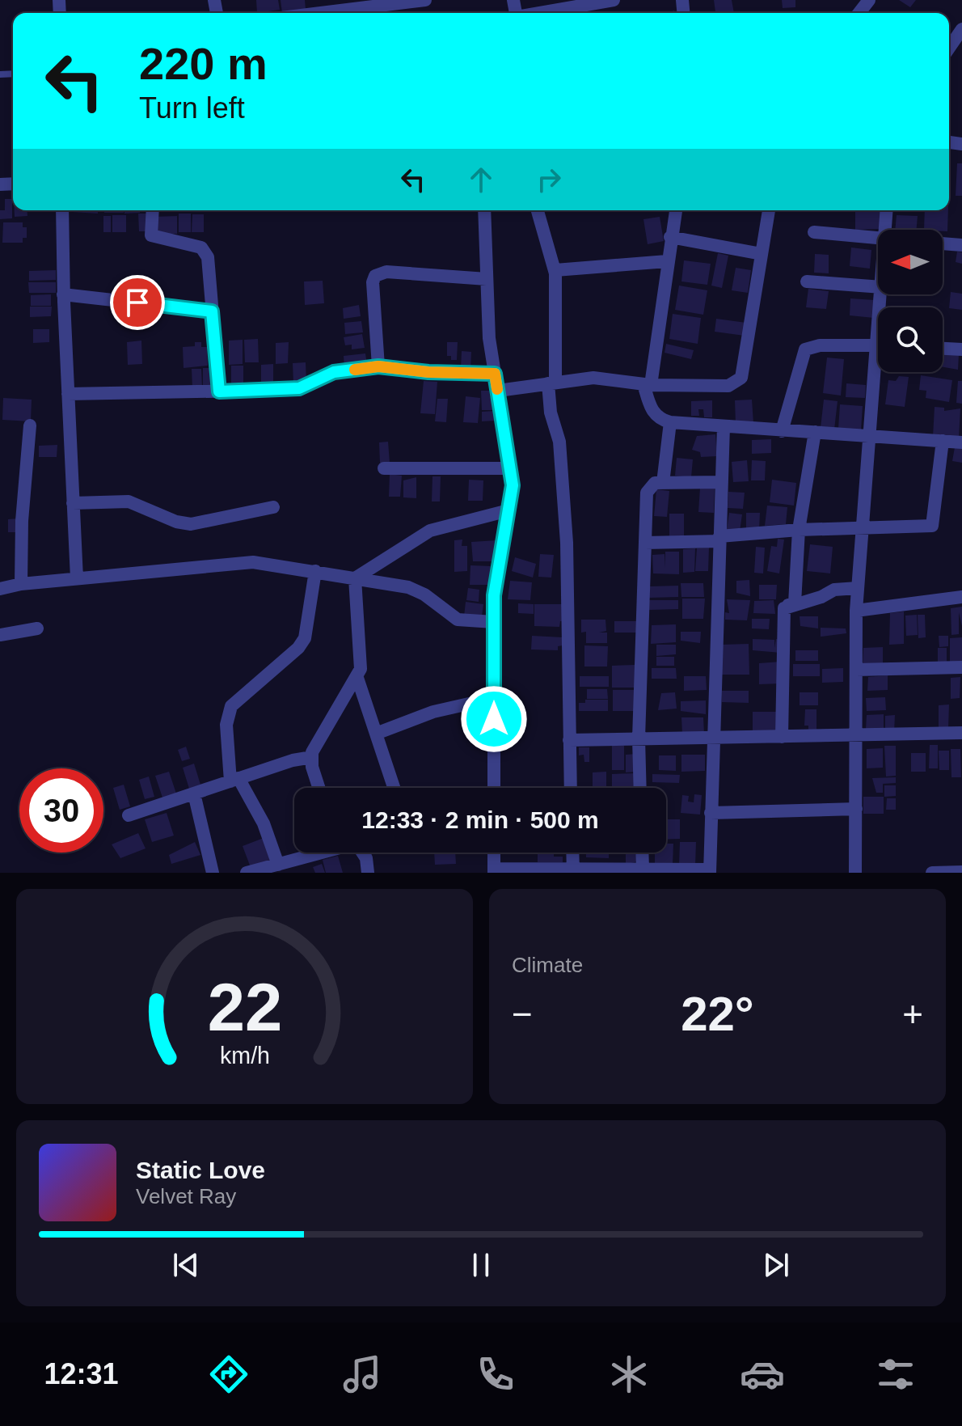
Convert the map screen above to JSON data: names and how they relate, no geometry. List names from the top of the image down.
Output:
{
  "north": "left",
  "page": {
    "turn": ["220 m", "Turn left"],
    "limit": "30",
    "trip": "12:33 · 2 min · 500 m",
    "tile": "Climate",
    "heat": ["−", "22°", "+"],
    "song": ["Static Love", "Velvet Ray"],
    "tabs": "12:31",
    "gauge": ["22", "km/h"]
  }
}
